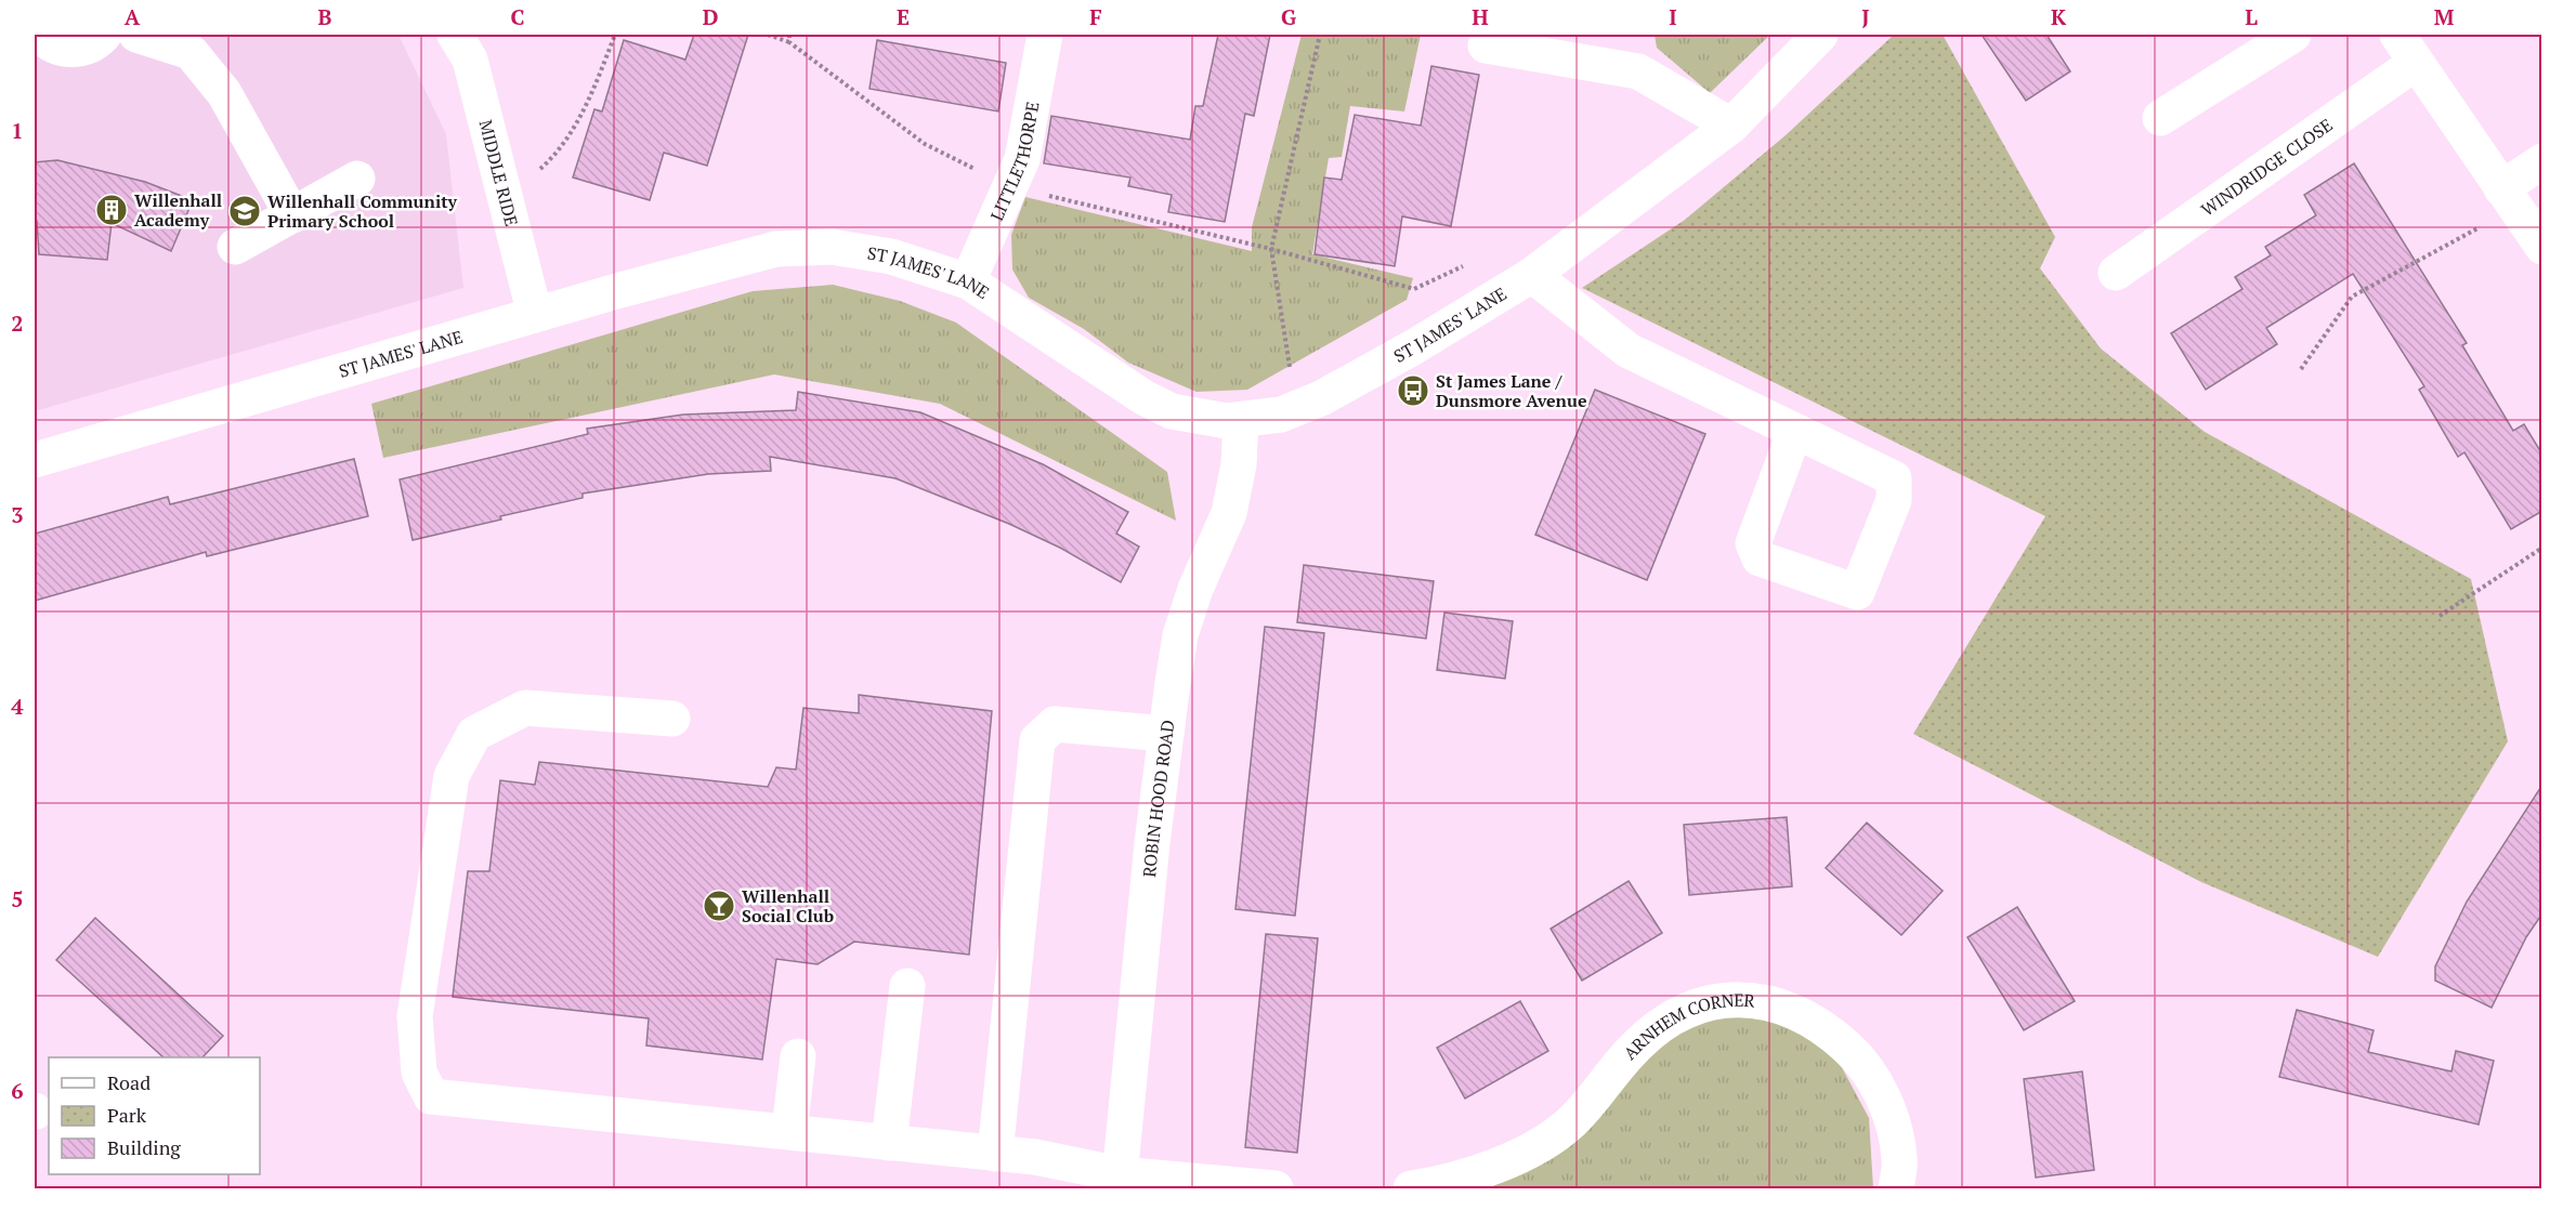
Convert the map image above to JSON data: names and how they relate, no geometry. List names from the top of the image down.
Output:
{
  "streets": {
    "street": [
      "LITTLETHORPE",
      "WINDRIDGE CLOSE",
      "MIDDLE RIDE",
      "ST JAMES' LANE",
      "ROBIN HOOD ROAD",
      "ARNHEM CORNER"
    ]
  },
  "crossings": [
    ["LITTLETHORPE", "ST JAMES' LANE"],
    ["MIDDLE RIDE", "ST JAMES' LANE"],
    ["ST JAMES' LANE", "ROBIN HOOD ROAD"]
  ],
  "places": {
    "building": ["Willenhall Academy"],
    "school or university": ["Willenhall Community Primary School"],
    "bus stop": ["St James Lane / Dunsmore Avenue"],
    "bar": ["Willenhall Social Club"]
  },
  "legend": ["Road", "Park", "Building"],
  "grid": {
    "columns": [
      "A",
      "B",
      "C",
      "D",
      "E",
      "F",
      "G",
      "H",
      "I",
      "J",
      "K",
      "L",
      "M"
    ],
    "rows": [
      "1",
      "2",
      "3",
      "4",
      "5",
      "6"
    ]
  }
}
